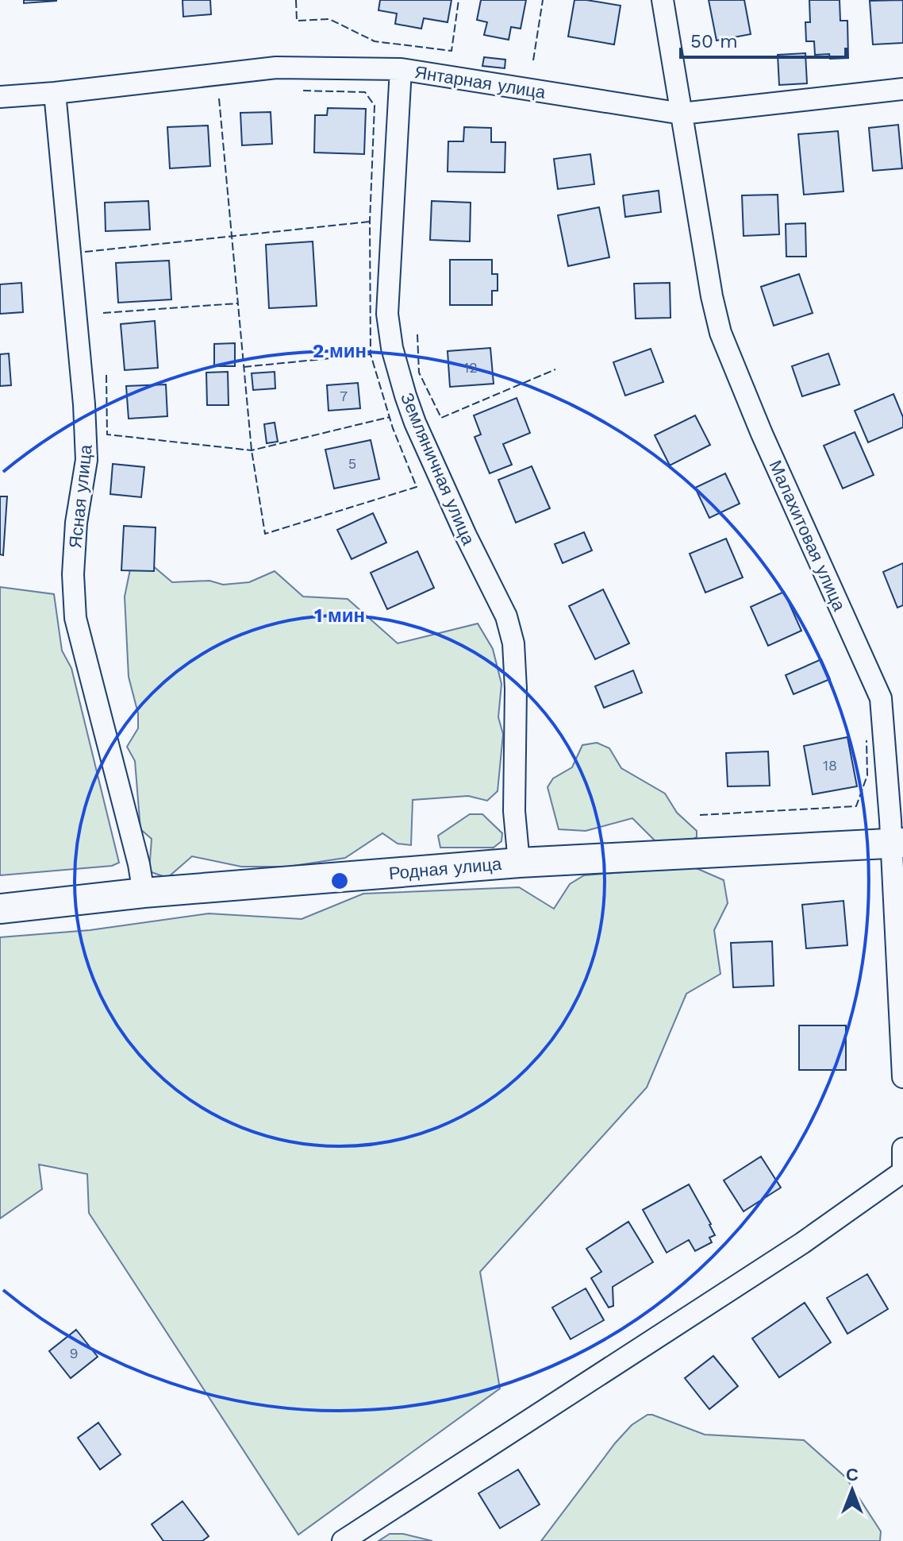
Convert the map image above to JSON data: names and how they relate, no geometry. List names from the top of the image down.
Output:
{
  "streets": {
    "street": [
      "Янтарная улица",
      "Земляничная улица",
      "Ясная улица",
      "Малахитовая улица",
      "Родная улица"
    ]
  },
  "crossings": [
    ["Янтарная улица", "Земляничная улица"],
    ["Янтарная улица", "Ясная улица"],
    ["Янтарная улица", "Малахитовая улица"],
    ["Земляничная улица", "Родная улица"],
    ["Ясная улица", "Родная улица"],
    ["Малахитовая улица", "Родная улица"]
  ],
  "house_numbers": [
    "12",
    "7",
    "5",
    "18",
    "9"
  ],
  "scale_bar": "50 m",
  "north": "top",
  "rings": ["2 мин", "1 мин"]
}
